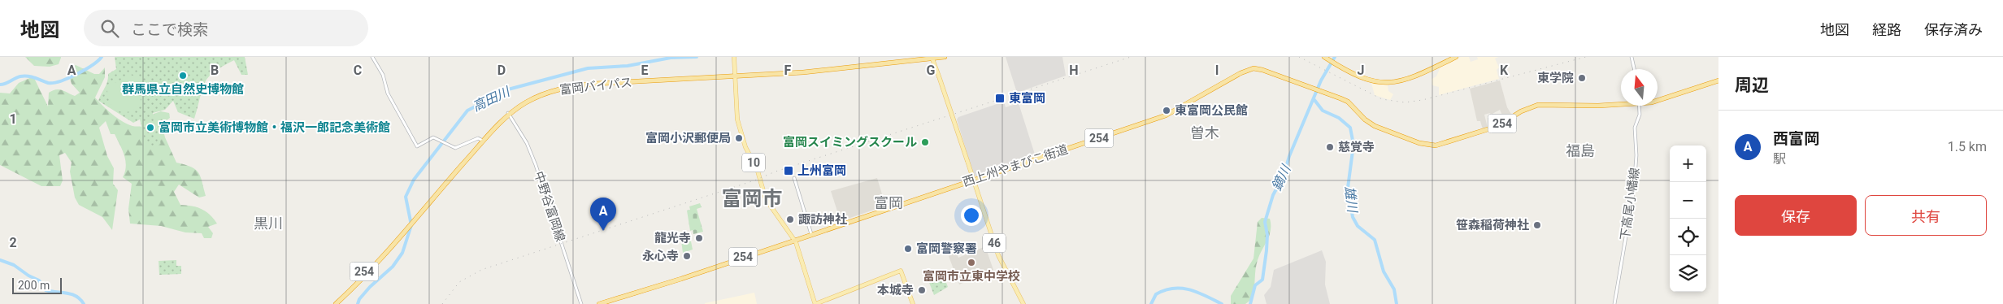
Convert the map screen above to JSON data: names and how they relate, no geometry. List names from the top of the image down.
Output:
{
  "streets": {
    "highway": ["富岡バイパス", "254", "西上州やまびこ街道"],
    "main road": [
      "10",
      "下高尾小幡線",
      "中野谷富岡線",
      "46"
    ]
  },
  "crossings": [
    ["富岡バイパス", "10"],
    ["富岡バイパス", "中野谷富岡線"],
    ["富岡バイパス", "46"],
    ["10", "西上州やまびこ街道"],
    ["西上州やまびこ街道", "46"]
  ],
  "districts": [
    "曽木",
    "福島",
    "富岡市",
    "富岡",
    "黒川"
  ],
  "water": ["高田川", "鏑川", "雄川"],
  "places": {
    "other": [
      "群馬県立自然史博物館",
      "東学院",
      "東富岡公民館",
      "富岡市立美術博物館・福沢一郎記念美術館",
      "富岡小沢郵便局",
      "富岡スイミングスクール",
      "慈覚寺",
      "諏訪神社",
      "笹森稲荷神社",
      "龍光寺",
      "富岡警察署",
      "永心寺",
      "富岡市立東中学校",
      "本城寺"
    ],
    "transit": ["東富岡", "上州富岡"]
  },
  "scale_bar": "200 m",
  "north": "top",
  "page": {
    "header": "地図",
    "search": "ここで検索",
    "nav": ["地図", "経路", "保存済み"],
    "heading": "周辺",
    "list": [
      {
        "mark": "A",
        "name": "西富岡",
        "note": "駅",
        "value": "1.5 km"
      }
    ],
    "map_buttons": ["+", "−"],
    "buttons": ["保存", "共有"],
    "pins": "A",
    "scale": "200 m"
  },
  "grid": {
    "columns": [
      "A",
      "B",
      "C",
      "D",
      "E",
      "F",
      "G",
      "H",
      "I",
      "J",
      "K"
    ],
    "rows": ["1", "2"]
  }
}
